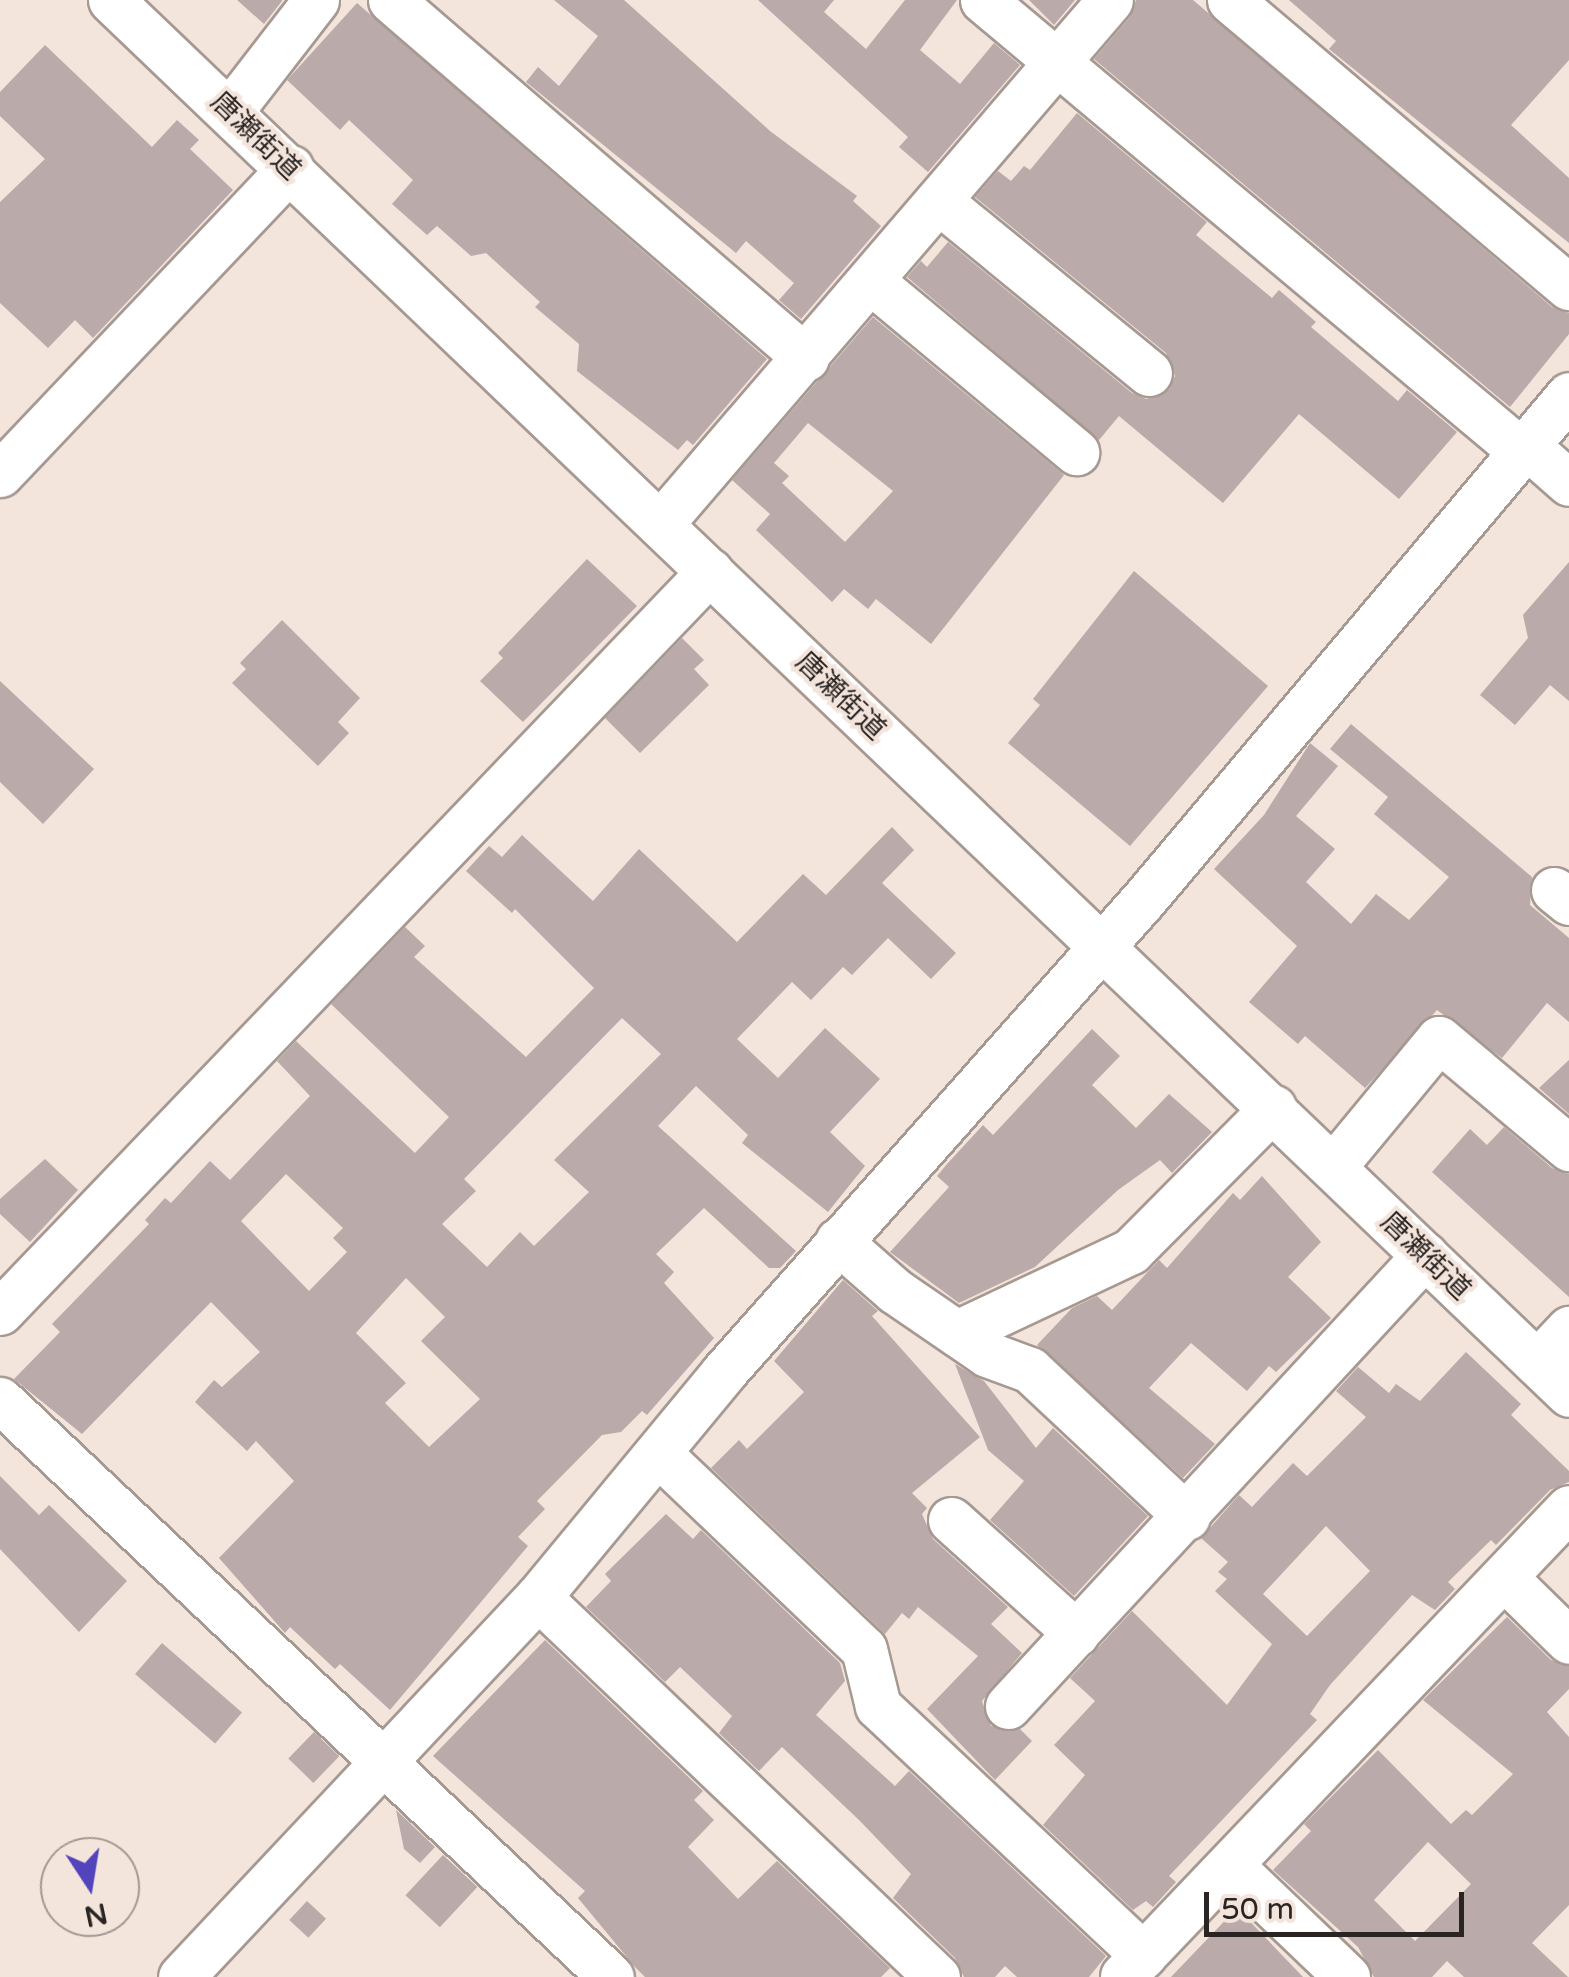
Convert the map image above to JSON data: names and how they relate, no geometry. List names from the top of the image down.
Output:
{
  "streets": {
    "street": ["唐瀬街道"]
  },
  "scale_bar": "50 m",
  "north": "bottom"
}
